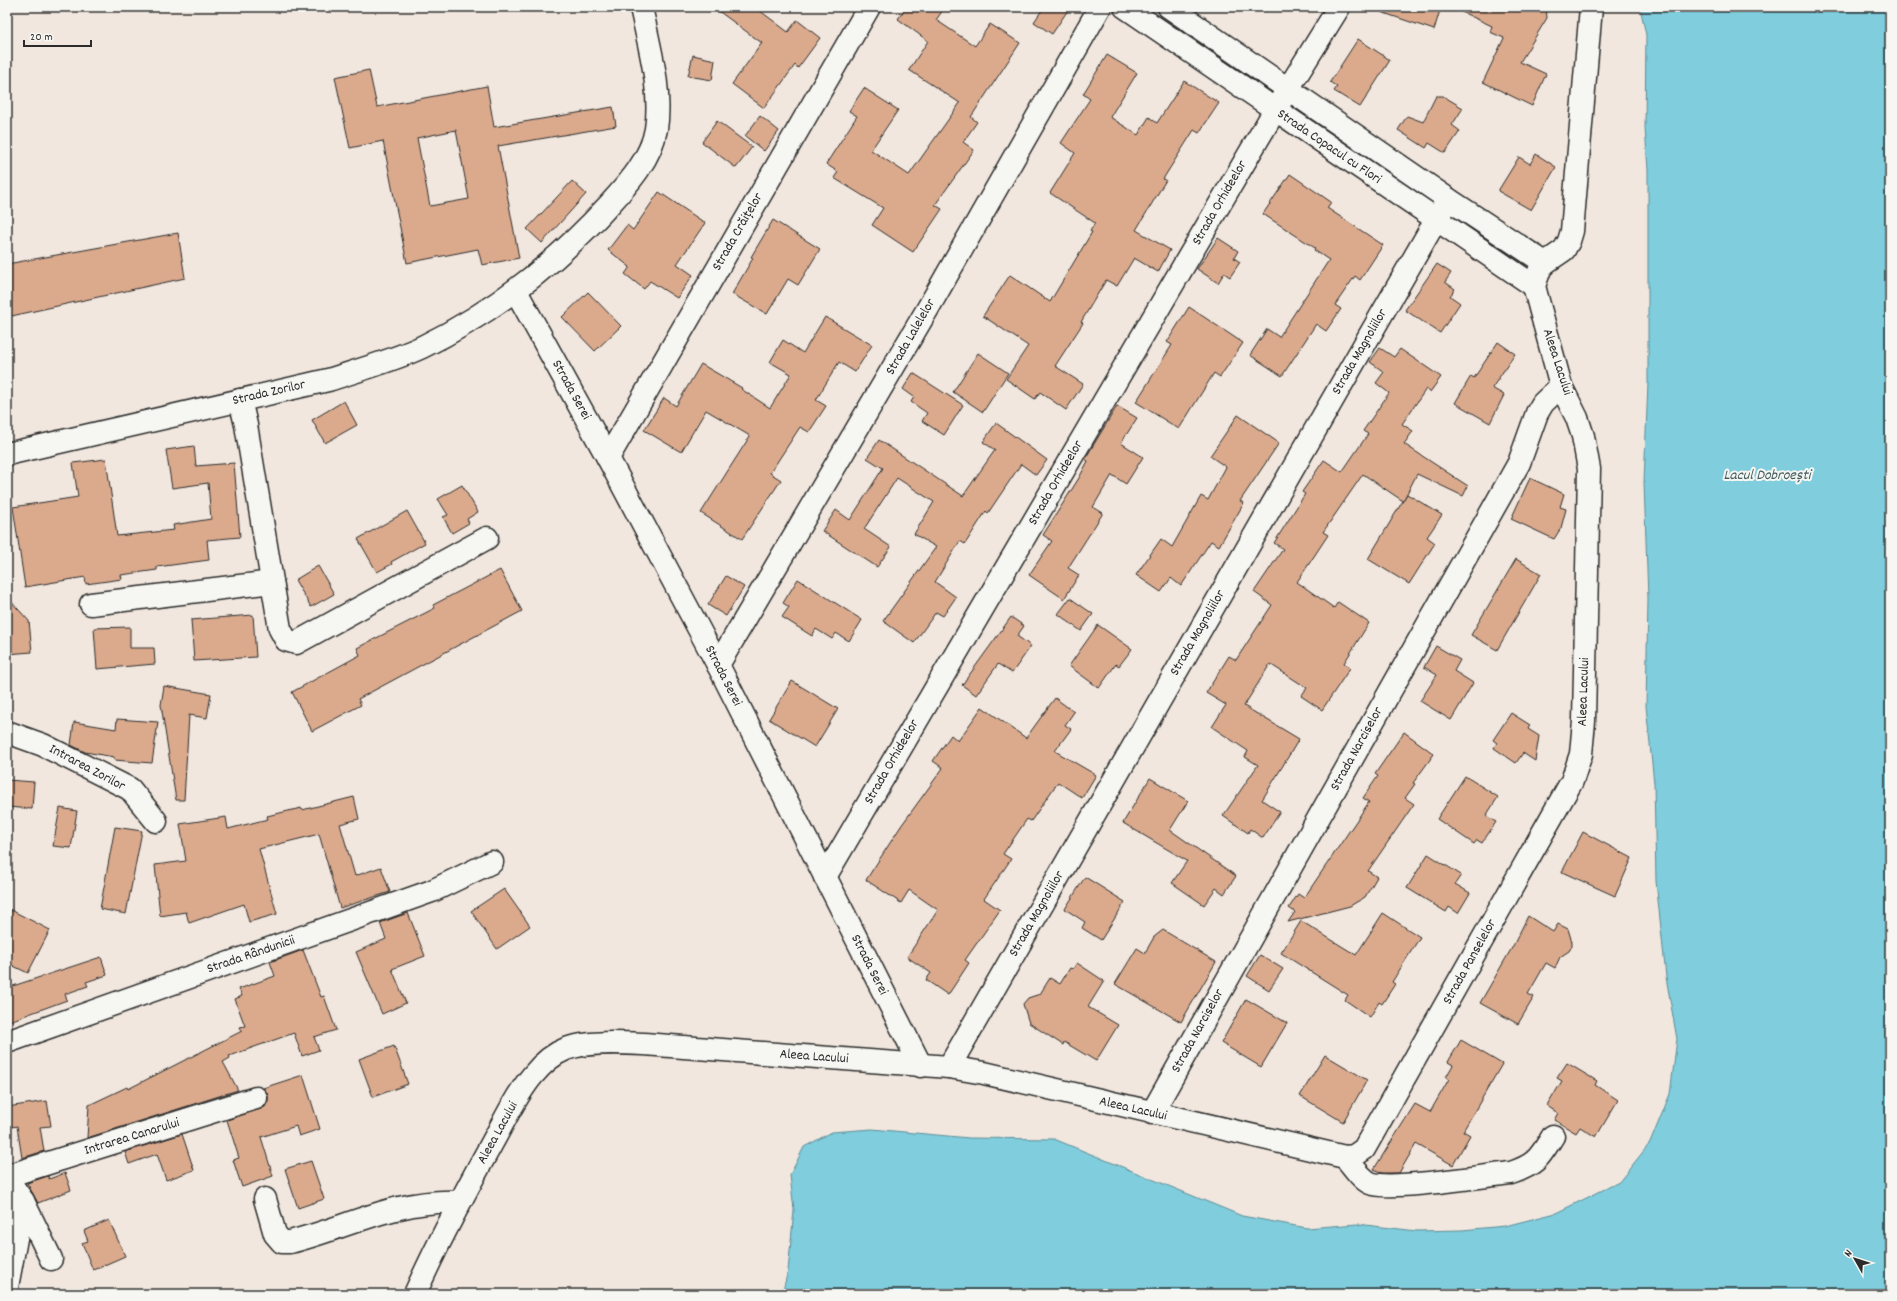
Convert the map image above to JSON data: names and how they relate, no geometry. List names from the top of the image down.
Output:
{
  "streets": {
    "street": [
      "Strada Copacul cu Flori",
      "Strada Orhideelor",
      "Strada Crăițelor",
      "Strada Lalelelor",
      "Strada Magnoliilor",
      "Aleea Lacului",
      "Strada Serei",
      "Strada Zorilor",
      "Strada Narciselor",
      "Intrarea Zorilor",
      "Strada Rândunicii",
      "Strada Panselelor",
      "Intrarea Canarului"
    ]
  },
  "crossings": [
    ["Strada Copacul cu Flori", "Strada Orhideelor"],
    ["Strada Copacul cu Flori", "Strada Magnoliilor"],
    ["Strada Copacul cu Flori", "Aleea Lacului"],
    ["Strada Orhideelor", "Strada Serei"],
    ["Strada Crăițelor", "Strada Serei"],
    ["Strada Lalelelor", "Strada Serei"],
    ["Strada Magnoliilor", "Aleea Lacului"],
    ["Aleea Lacului", "Strada Serei"],
    ["Aleea Lacului", "Strada Narciselor"],
    ["Aleea Lacului", "Strada Panselelor"],
    ["Strada Serei", "Strada Zorilor"]
  ],
  "water": ["Lacul Dobroești"],
  "scale_bar": "20 m",
  "north": "top left"
}
